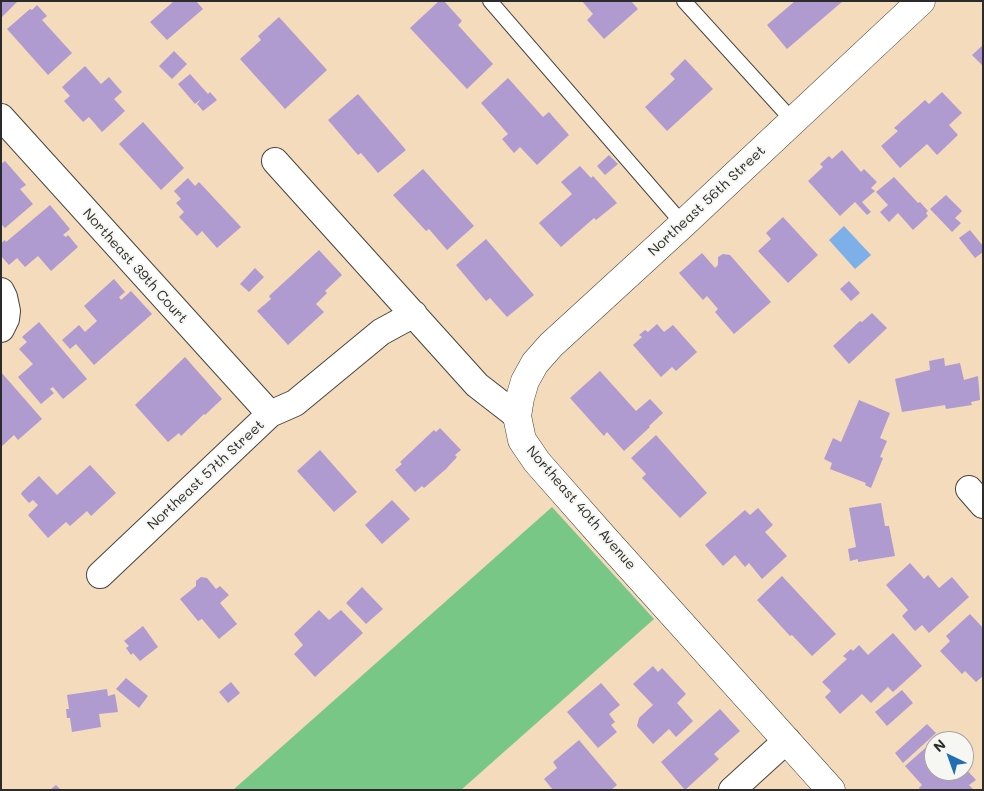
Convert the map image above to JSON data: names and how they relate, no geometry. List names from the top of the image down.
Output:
{
  "streets": {
    "street": [
      "Northeast 56th Street",
      "Northeast 39th Court",
      "Northeast 57th Street",
      "Northeast 40th Avenue"
    ]
  },
  "crossings": [
    ["Northeast 56th Street", "Northeast 40th Avenue"],
    ["Northeast 39th Court", "Northeast 57th Street"]
  ],
  "north": "top left"
}
